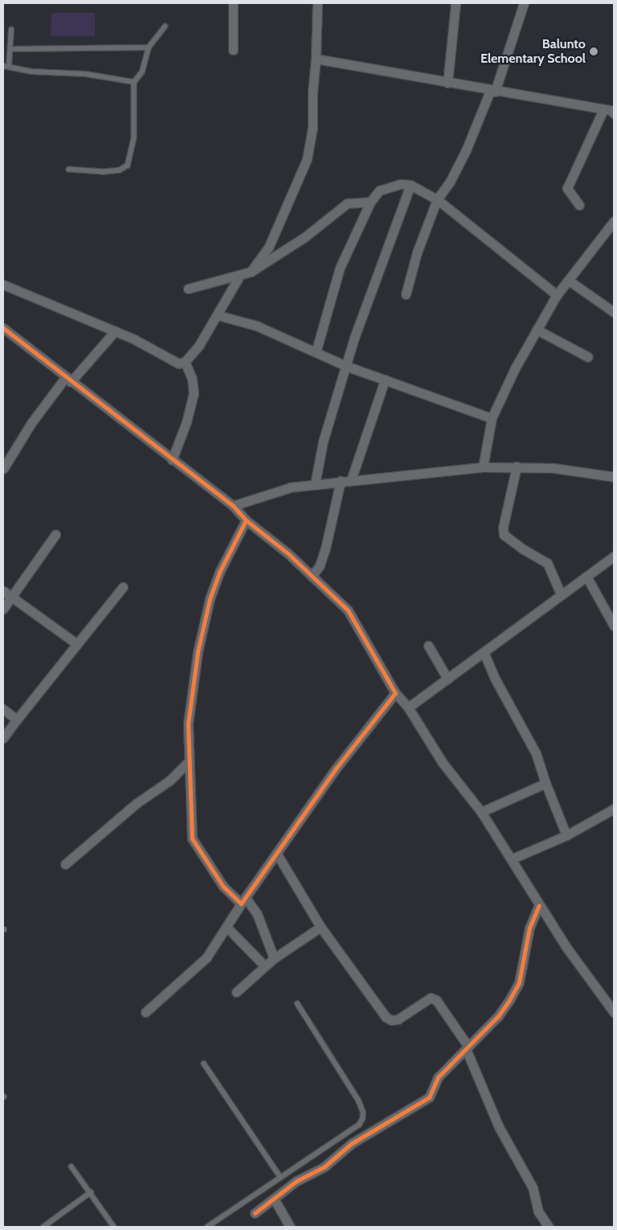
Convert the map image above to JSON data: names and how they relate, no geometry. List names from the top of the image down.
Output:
{
  "places": ["Balunto Elementary School"]
}
